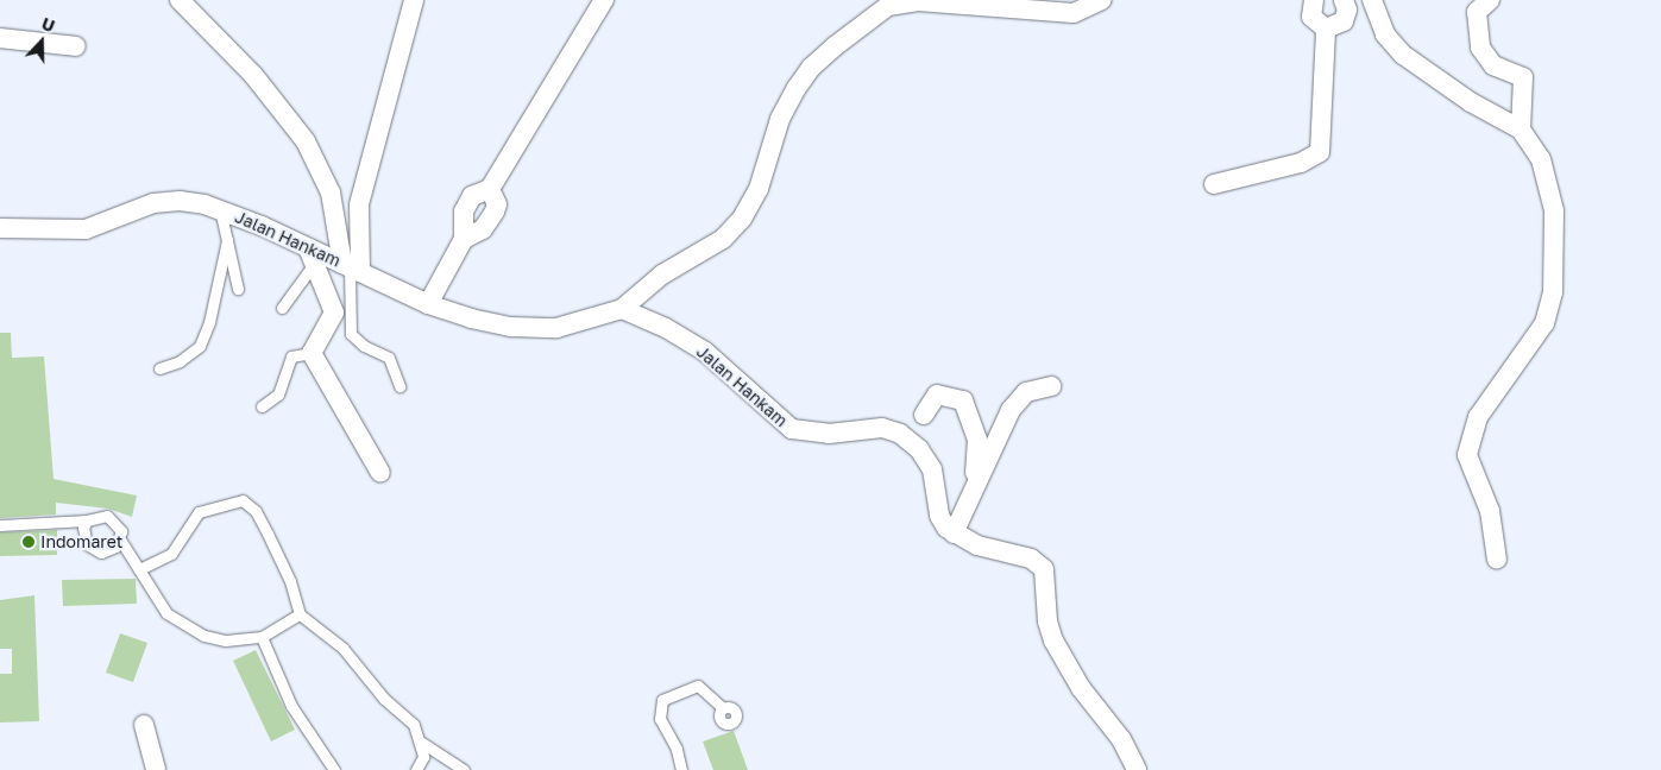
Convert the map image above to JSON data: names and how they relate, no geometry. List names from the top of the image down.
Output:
{
  "streets": {
    "street": ["Jalan Hankam"]
  },
  "places": ["Indomaret"],
  "north": "top"
}
